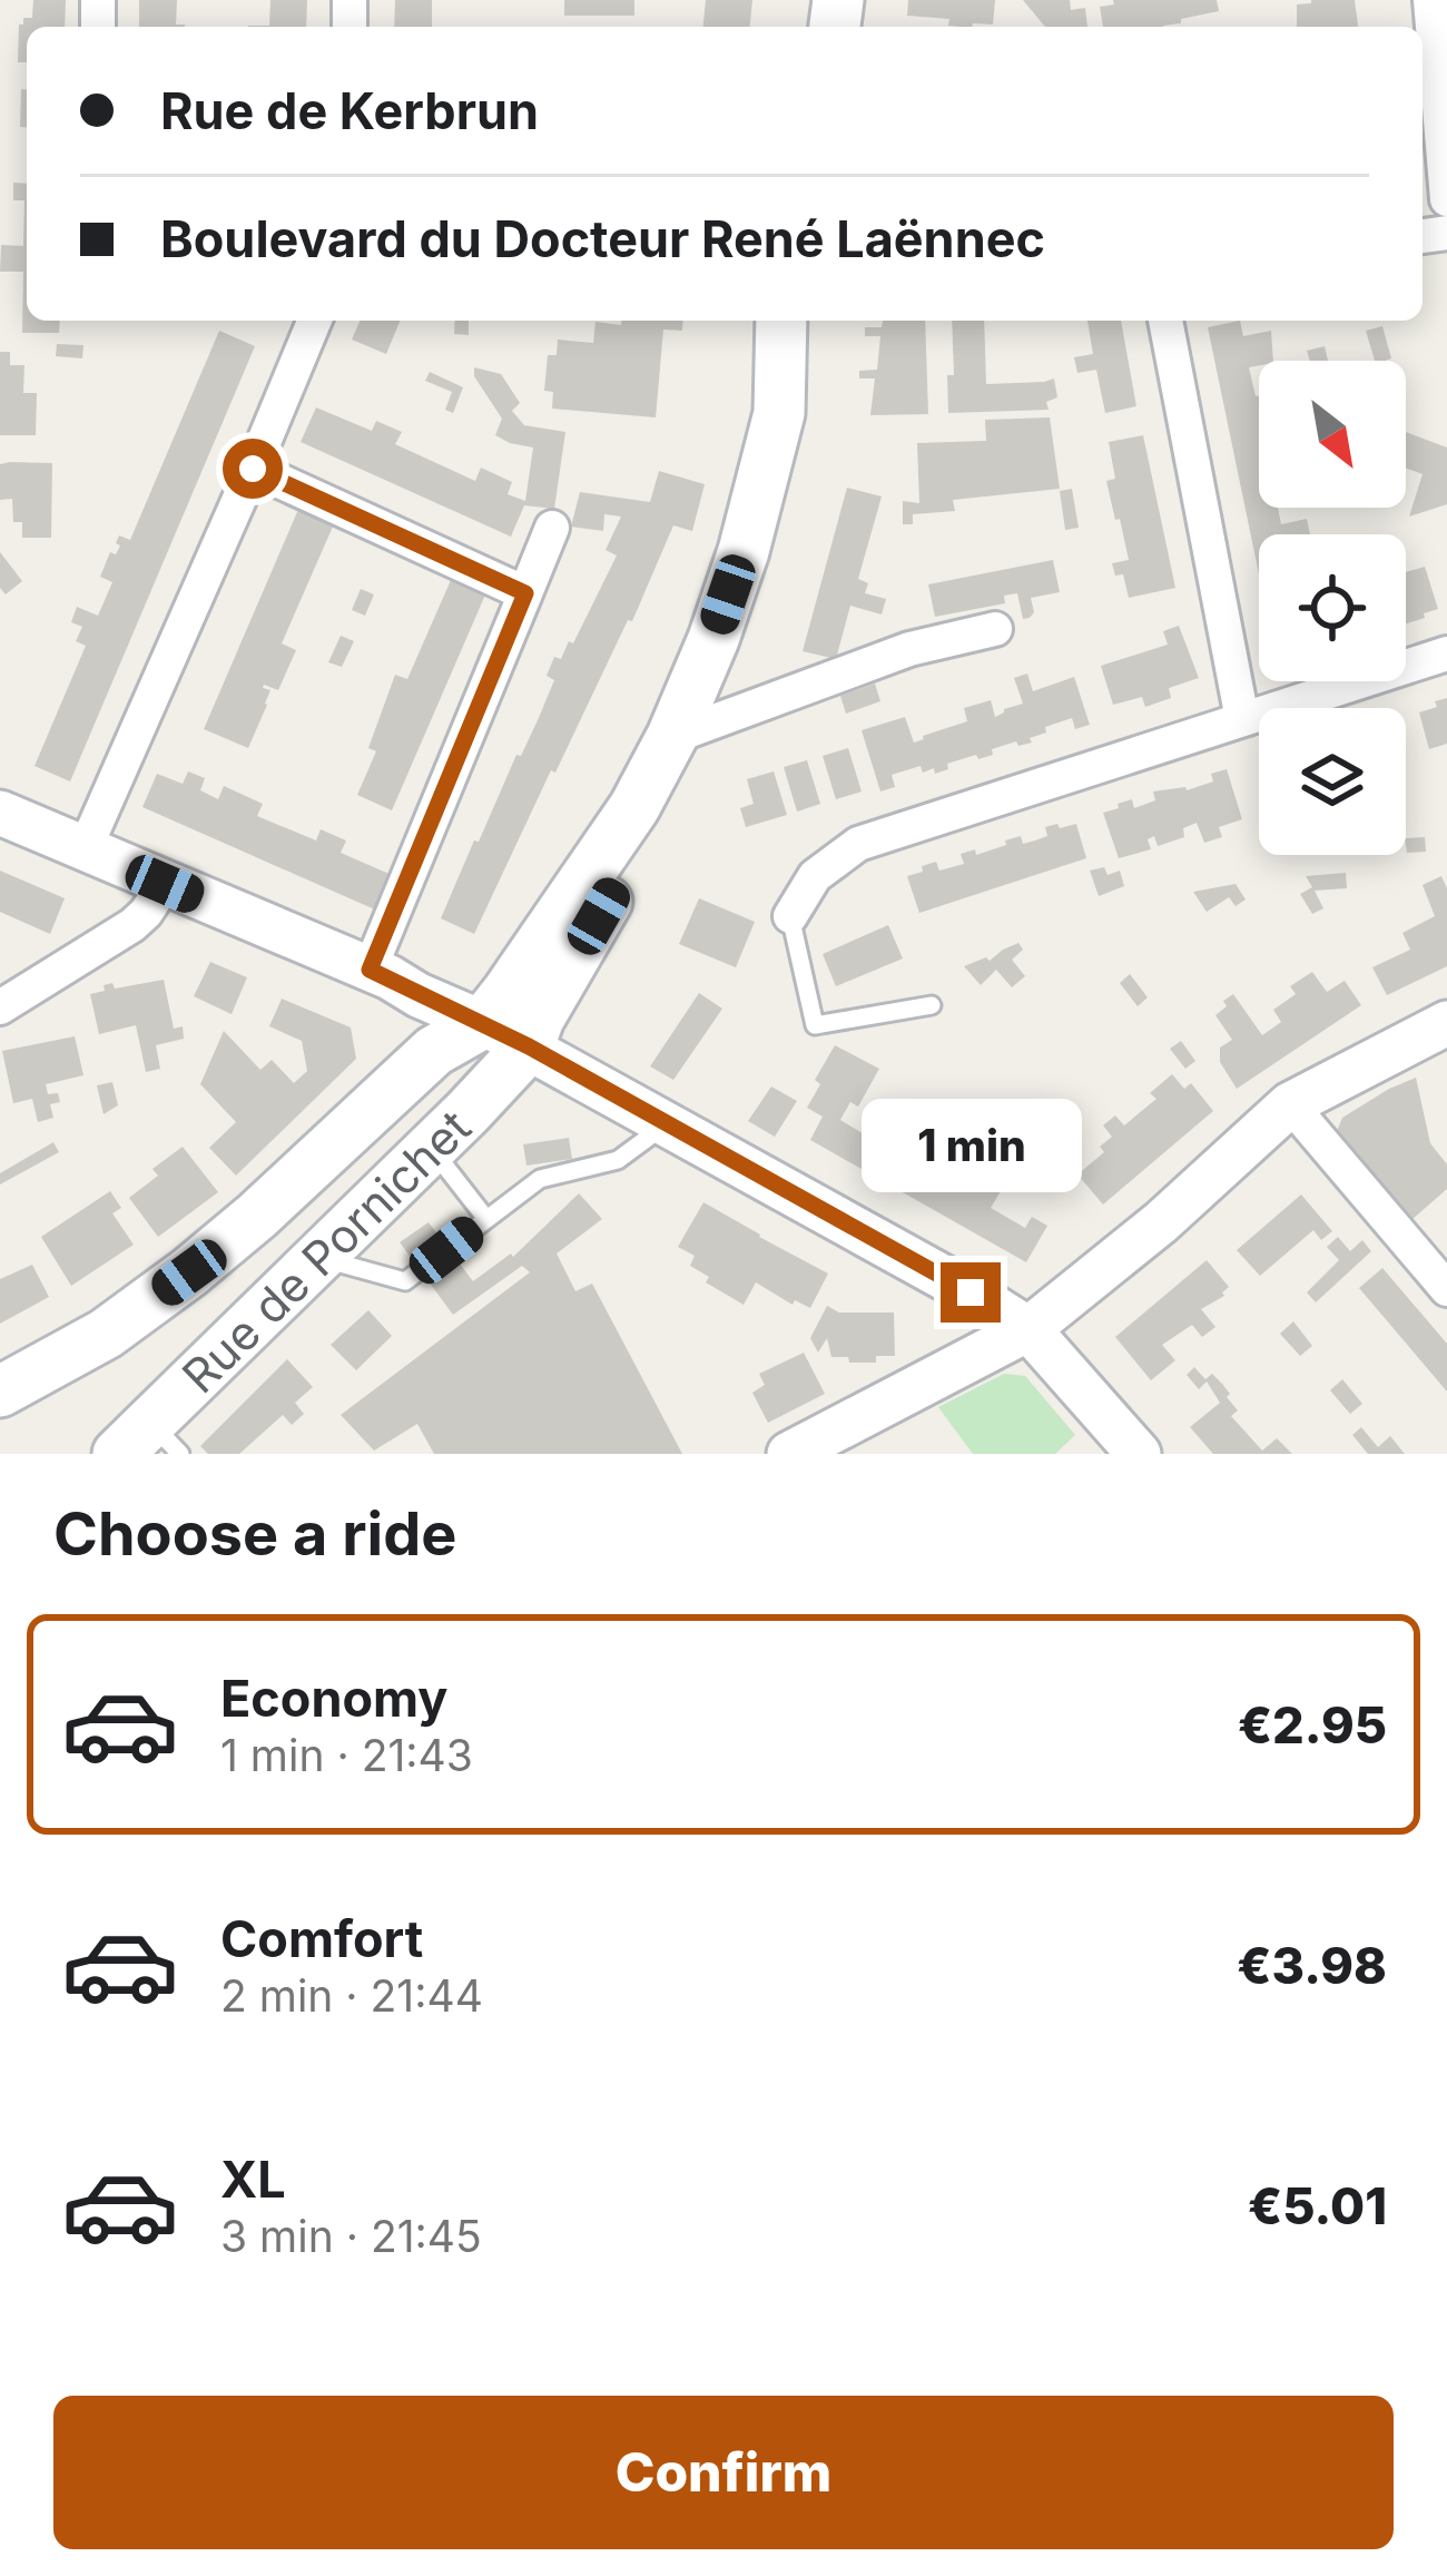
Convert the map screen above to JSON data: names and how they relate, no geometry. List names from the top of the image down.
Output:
{
  "streets": {
    "main road": ["Rue de Pornichet"]
  },
  "north": "bottom right",
  "page": {
    "banner": ["Rue de Kerbrun", "Boulevard du Docteur René Laënnec"],
    "bubble": "1 min",
    "heading": "Choose a ride",
    "list": [
      {
        "name": "Economy",
        "note": "1 min · 21:43",
        "value": "€2.95"
      },
      {
        "name": "Comfort",
        "note": "2 min · 21:44",
        "value": "€3.98"
      },
      {
        "name": "XL",
        "note": "3 min · 21:45",
        "value": "€5.01"
      }
    ],
    "buttons": "Confirm"
  }
}
